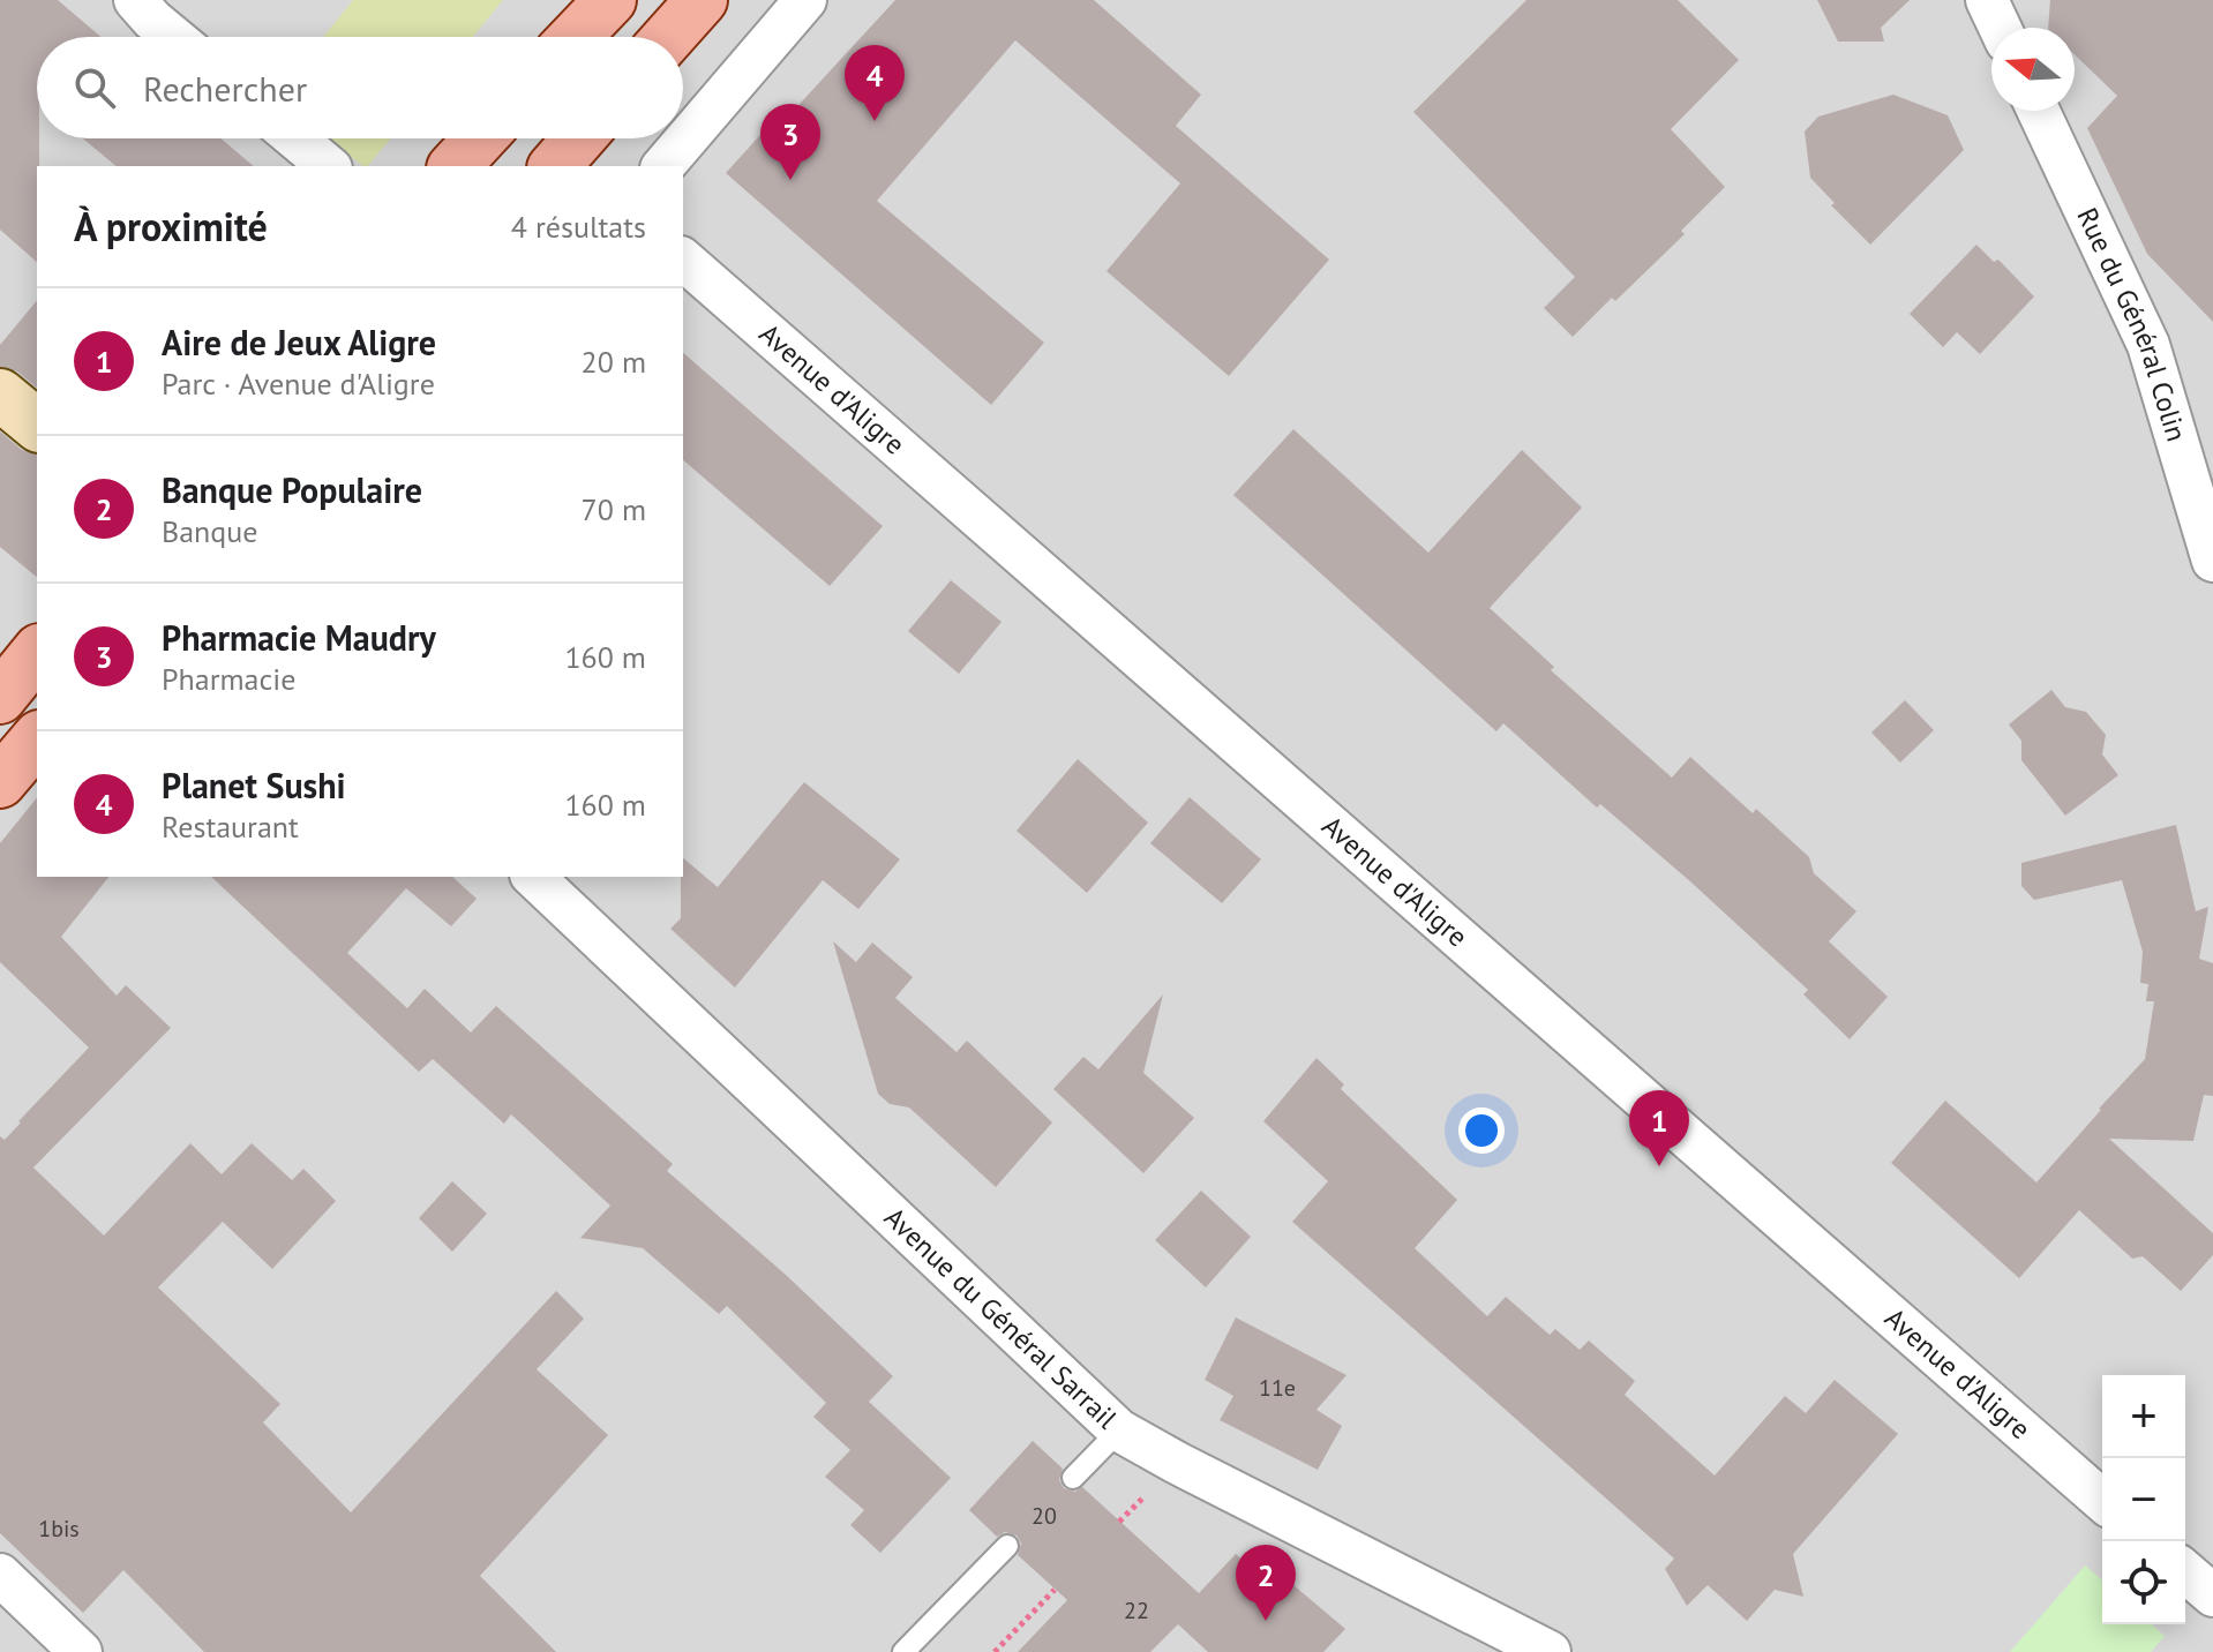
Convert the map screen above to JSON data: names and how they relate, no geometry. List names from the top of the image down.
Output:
{
  "streets": {
    "street": ["Rue du Général Colin", "Avenue d'Aligre", "Avenue du Général Sarrail"]
  },
  "house_numbers": [
    "11e",
    "20",
    "1bis",
    "22"
  ],
  "north": "left",
  "page": {
    "search": "Rechercher",
    "pins": [
      "4",
      "3",
      "1",
      "2"
    ],
    "heading": ["À proximité", "4 résultats"],
    "list": [
      {
        "mark": "1",
        "name": "Aire de Jeux Aligre",
        "note": "Parc · Avenue d'Aligre",
        "value": "20 m"
      },
      {
        "mark": "2",
        "name": "Banque Populaire",
        "note": "Banque",
        "value": "70 m"
      },
      {
        "mark": "3",
        "name": "Pharmacie Maudry",
        "note": "Pharmacie",
        "value": "160 m"
      },
      {
        "mark": "4",
        "name": "Planet Sushi",
        "note": "Restaurant",
        "value": "160 m"
      }
    ],
    "map_buttons": ["+", "−"]
  }
}
